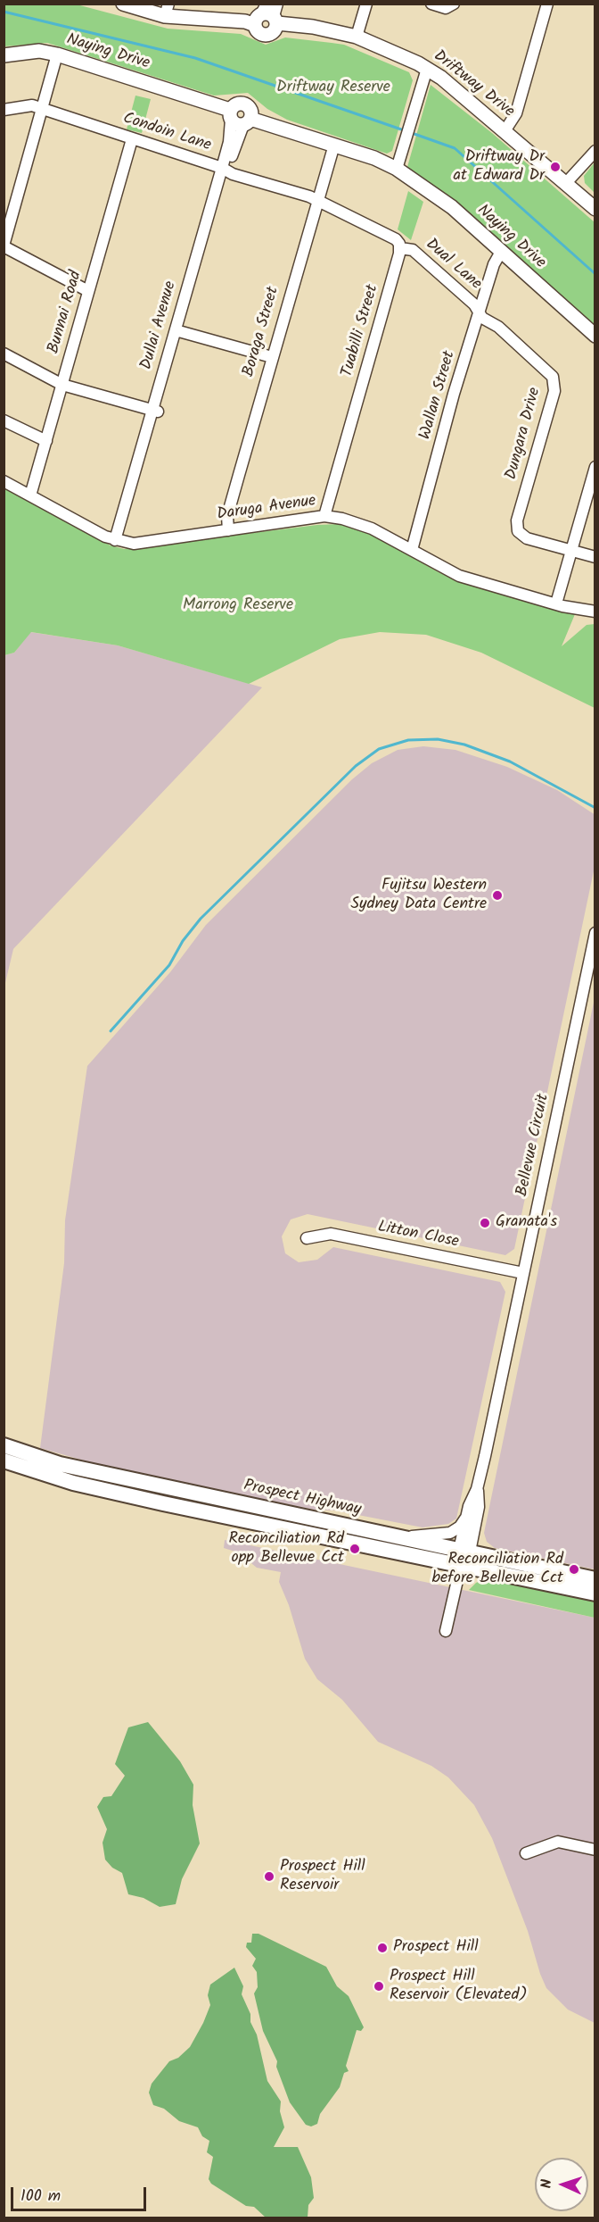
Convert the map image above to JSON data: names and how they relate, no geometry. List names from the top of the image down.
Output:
{
  "streets": {
    "main road": ["Prospect Highway"],
    "street": [
      "Naying Drive",
      "Driftway Drive",
      "Condoin Lane",
      "Dual Lane",
      "Bunnai Road",
      "Dullai Avenue",
      "Tuabilli Street",
      "Boraga Street",
      "Wallan Street",
      "Dungara Drive",
      "Daruga Avenue",
      "Bellevue Circuit",
      "Litton Close"
    ]
  },
  "crossings": [
    ["Naying Drive", "Dullai Avenue"],
    ["Naying Drive", "Boraga Street"],
    ["Naying Drive", "Wallan Street"],
    ["Condoin Lane", "Bunnai Road"],
    ["Condoin Lane", "Dullai Avenue"],
    ["Condoin Lane", "Boraga Street"],
    ["Dual Lane", "Tuabilli Street"],
    ["Dual Lane", "Wallan Street"],
    ["Dual Lane", "Dungara Drive"],
    ["Dullai Avenue", "Daruga Avenue"],
    ["Tuabilli Street", "Daruga Avenue"],
    ["Boraga Street", "Daruga Avenue"],
    ["Wallan Street", "Dungara Drive"],
    ["Wallan Street", "Daruga Avenue"],
    ["Bellevue Circuit", "Litton Close"],
    ["Bellevue Circuit", "Prospect Highway"]
  ],
  "parks": ["Driftway Reserve", "Marrong Reserve"],
  "places": [
    "Driftway Dr at Edward Dr",
    "Fujitsu Western Sydney Data Centre",
    "Granata's",
    "Reconciliation Rd opp Bellevue Cct",
    "Reconciliation Rd before Bellevue Cct",
    "Prospect Hill Reservoir",
    "Prospect Hill",
    "Prospect Hill Reservoir (Elevated)"
  ],
  "scale_bar": "100 m",
  "north": "left"
}
